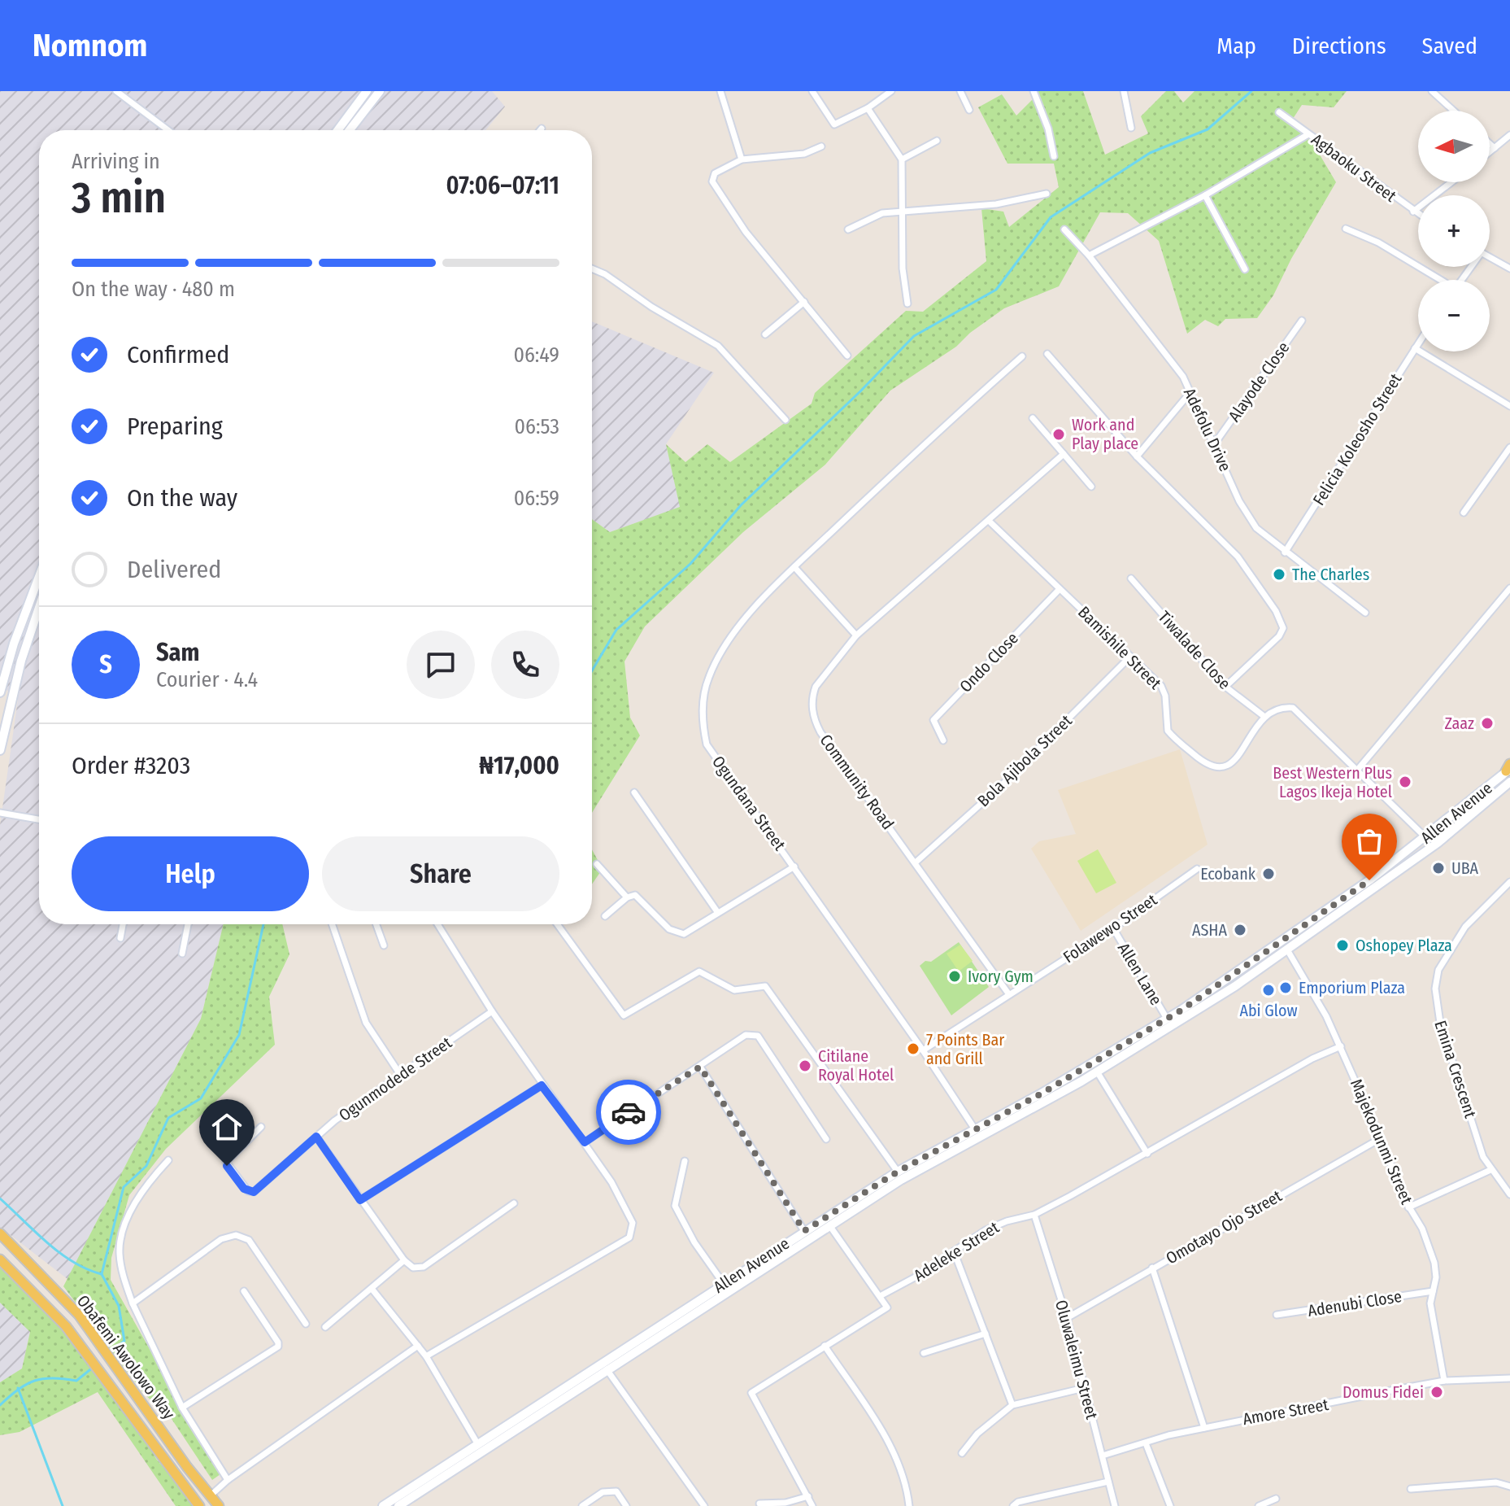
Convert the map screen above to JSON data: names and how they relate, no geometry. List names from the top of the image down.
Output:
{
  "streets": {
    "main road": ["Allen Avenue", "Obafemi Awolowo Way"],
    "street": [
      "Agbaoku Street",
      "Alayode Close",
      "Adefolu Drive",
      "Felicia Koleosho Street",
      "Bamishile Street",
      "Tiwalade Close",
      "Ondo Close",
      "Bola Ajibola Street",
      "Community Road",
      "Ogundana Street",
      "Folawewo Street",
      "Allen Lane",
      "Emina Crescent",
      "Ogunmodede Street",
      "Majekodunmi Street",
      "Omotayo Ojo Street",
      "Adeleke Street",
      "Adenubi Close",
      "Oluwaleimu Street",
      "Amore Street"
    ]
  },
  "crossings": [
    ["Alayode Close", "Adefolu Drive"],
    ["Adefolu Drive", "Felicia Koleosho Street"],
    ["Bamishile Street", "Tiwalade Close"],
    ["Bamishile Street", "Ondo Close"],
    ["Bamishile Street", "Bola Ajibola Street"],
    ["Bamishile Street", "Community Road"],
    ["Bola Ajibola Street", "Community Road"],
    ["Community Road", "Folawewo Street"],
    ["Ogundana Street", "Allen Avenue"],
    ["Ogundana Street", "Folawewo Street"],
    ["Allen Avenue", "Allen Lane"],
    ["Allen Avenue", "Majekodunmi Street"],
    ["Folawewo Street", "Allen Lane"],
    ["Majekodunmi Street", "Omotayo Ojo Street"],
    ["Majekodunmi Street", "Adeleke Street"],
    ["Majekodunmi Street", "Adenubi Close"],
    ["Majekodunmi Street", "Amore Street"],
    ["Omotayo Ojo Street", "Oluwaleimu Street"],
    ["Adeleke Street", "Oluwaleimu Street"],
    ["Oluwaleimu Street", "Amore Street"]
  ],
  "places": [
    "Work and Play place",
    "The Charles",
    "Zaaz",
    "Best Western Plus Lagos Ikeja Hotel",
    "UBA",
    "Ecobank",
    "ASHA",
    "Oshopey Plaza",
    "Ivory Gym",
    "Emporium Plaza",
    "Abi Glow",
    "7 Points Bar and Grill",
    "Citilane Royal Hotel",
    "Domus Fidei"
  ],
  "north": "left",
  "page": {
    "header": "Nomnom",
    "nav": ["Map", "Directions", "Saved"],
    "map_buttons": ["+", "−"],
    "heading": ["3 min", "Arriving in", "07:06–07:11"],
    "panel": [
      "Sam",
      "Courier · 4.4",
      "Order #3203",
      "₦17,000"
    ],
    "bar": "On the way · 480 m",
    "list": [
      ["Confirmed", "06:49"],
      ["Preparing", "06:53"],
      ["On the way", "06:59"],
      "Delivered"
    ],
    "round": "S",
    "buttons": ["Help", "Share"]
  }
}
